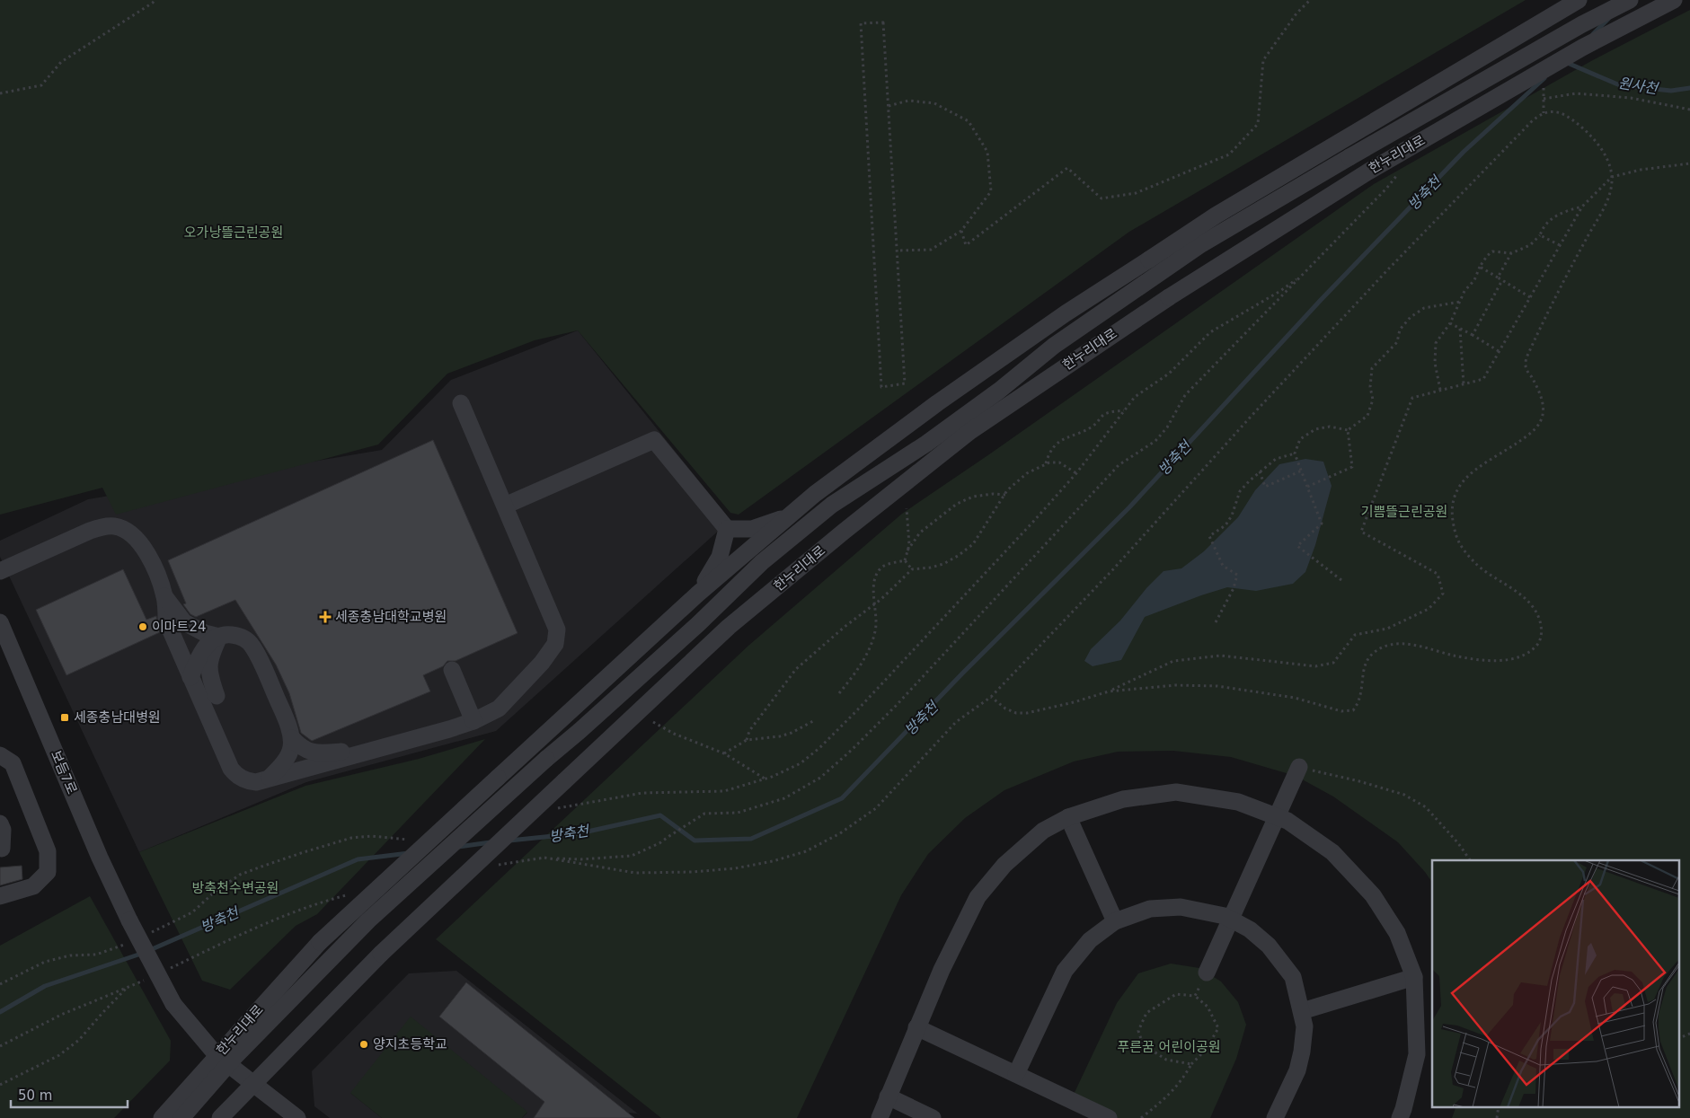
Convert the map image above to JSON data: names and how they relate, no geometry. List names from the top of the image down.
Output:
{
  "streets": {
    "street": ["한누리대로", "보듬7로"]
  },
  "crossings": [
    ["한누리대로", "보듬7로"]
  ],
  "water": ["원사천", "방축천"],
  "parks": [
    "오가낭뜰근린공원",
    "기쁨뜰근린공원",
    "방축천수변공원",
    "푸른꿈 어린이공원"
  ],
  "places": {
    "health": ["세종충남대학교병원"],
    "other": ["이마트24", "양지초등학교"],
    "transit": ["세종충남대병원"]
  },
  "scale_bar": "50 m"
}
